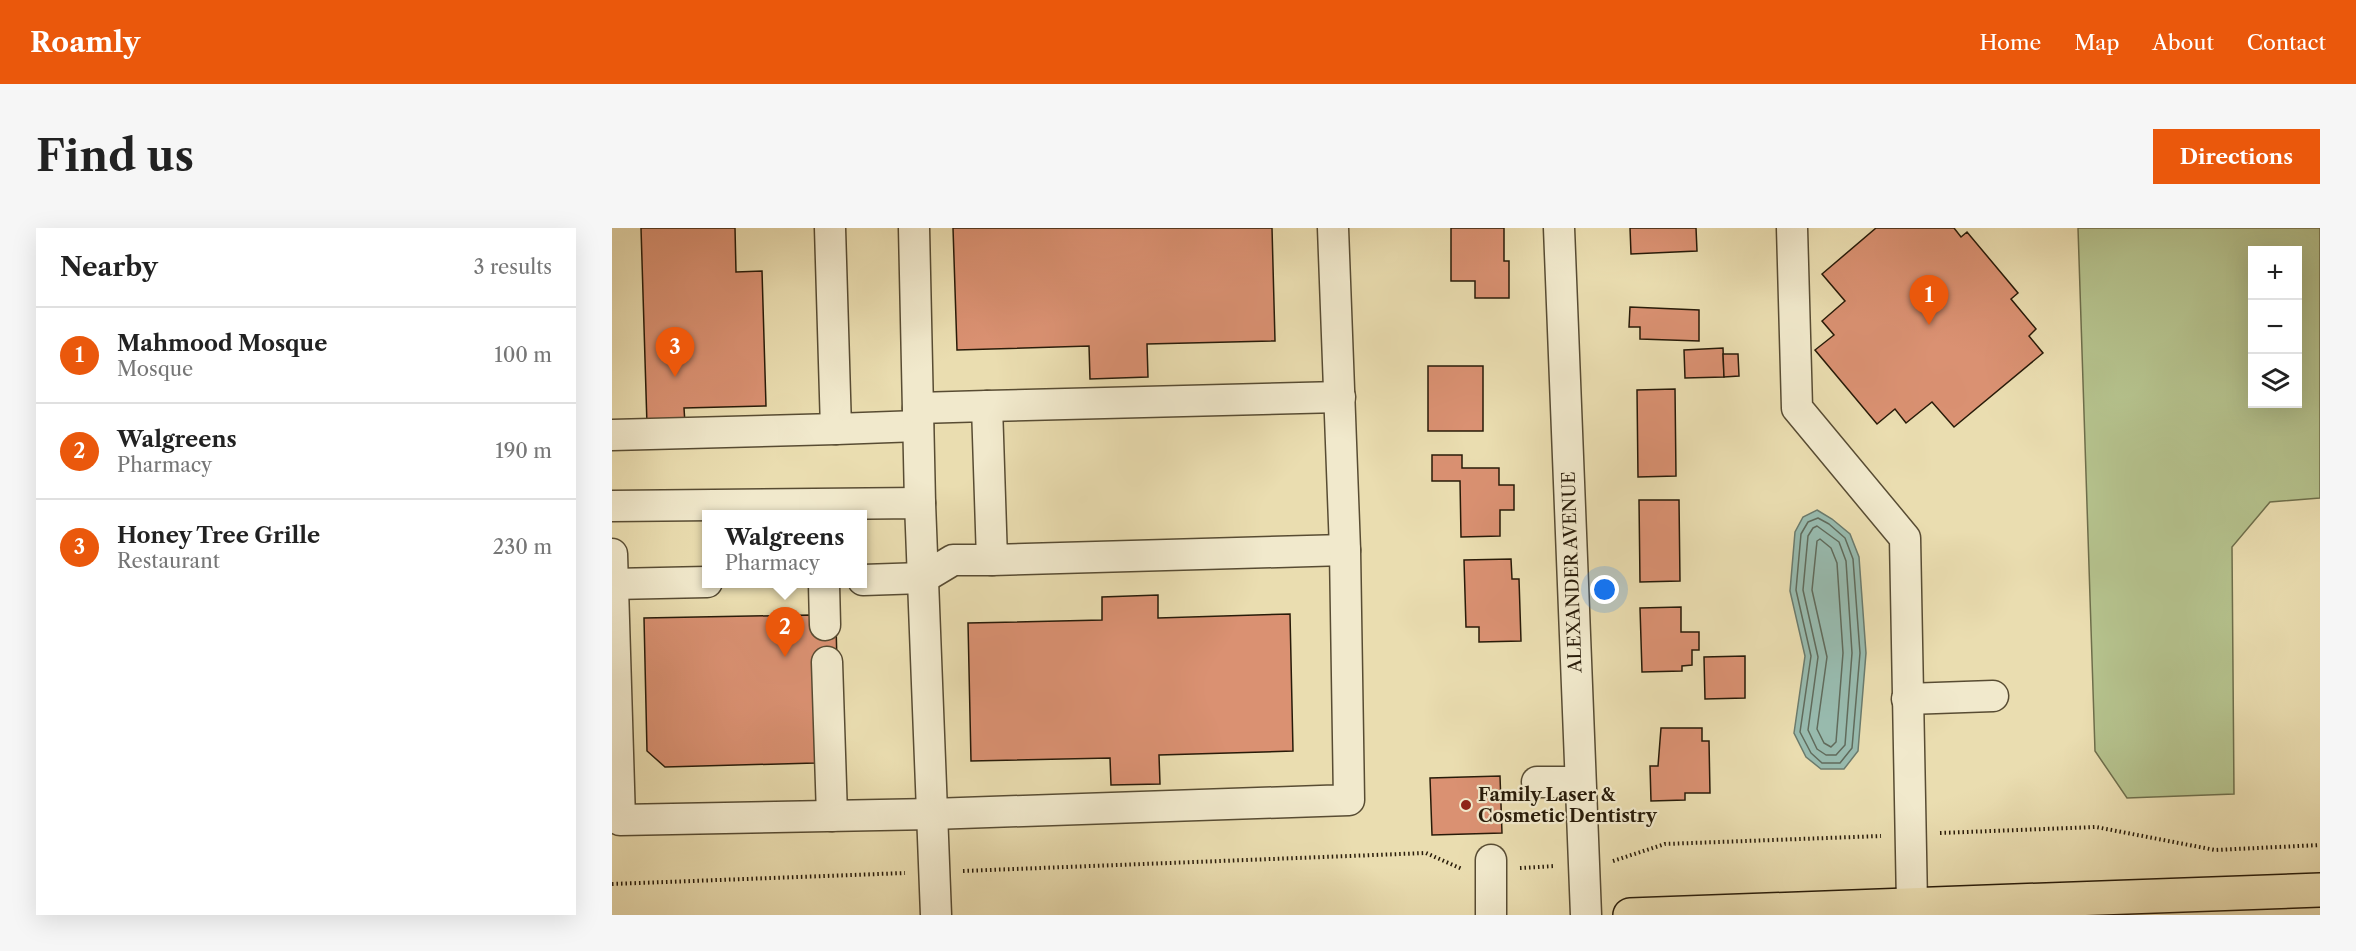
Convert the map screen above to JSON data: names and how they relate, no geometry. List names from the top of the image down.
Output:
{
  "streets": {
    "street": ["ALEXANDER AVENUE"]
  },
  "places": ["Family Laser & Cosmetic Dentistry"],
  "page": {
    "header": "Roamly",
    "nav": [
      "Home",
      "Map",
      "About",
      "Contact"
    ],
    "buttons": "Directions",
    "title": "Find us",
    "heading": ["Nearby", "3 results"],
    "map_buttons": ["+", "−"],
    "pins": ["1", "3", "2"],
    "list": [
      {
        "mark": "1",
        "name": "Mahmood Mosque",
        "note": "Mosque",
        "value": "100 m"
      },
      {
        "mark": "2",
        "name": "Walgreens",
        "note": "Pharmacy",
        "value": "190 m"
      },
      {
        "mark": "3",
        "name": "Honey Tree Grille",
        "note": "Restaurant",
        "value": "230 m"
      }
    ],
    "popup": ["Walgreens", "Pharmacy"]
  }
}
